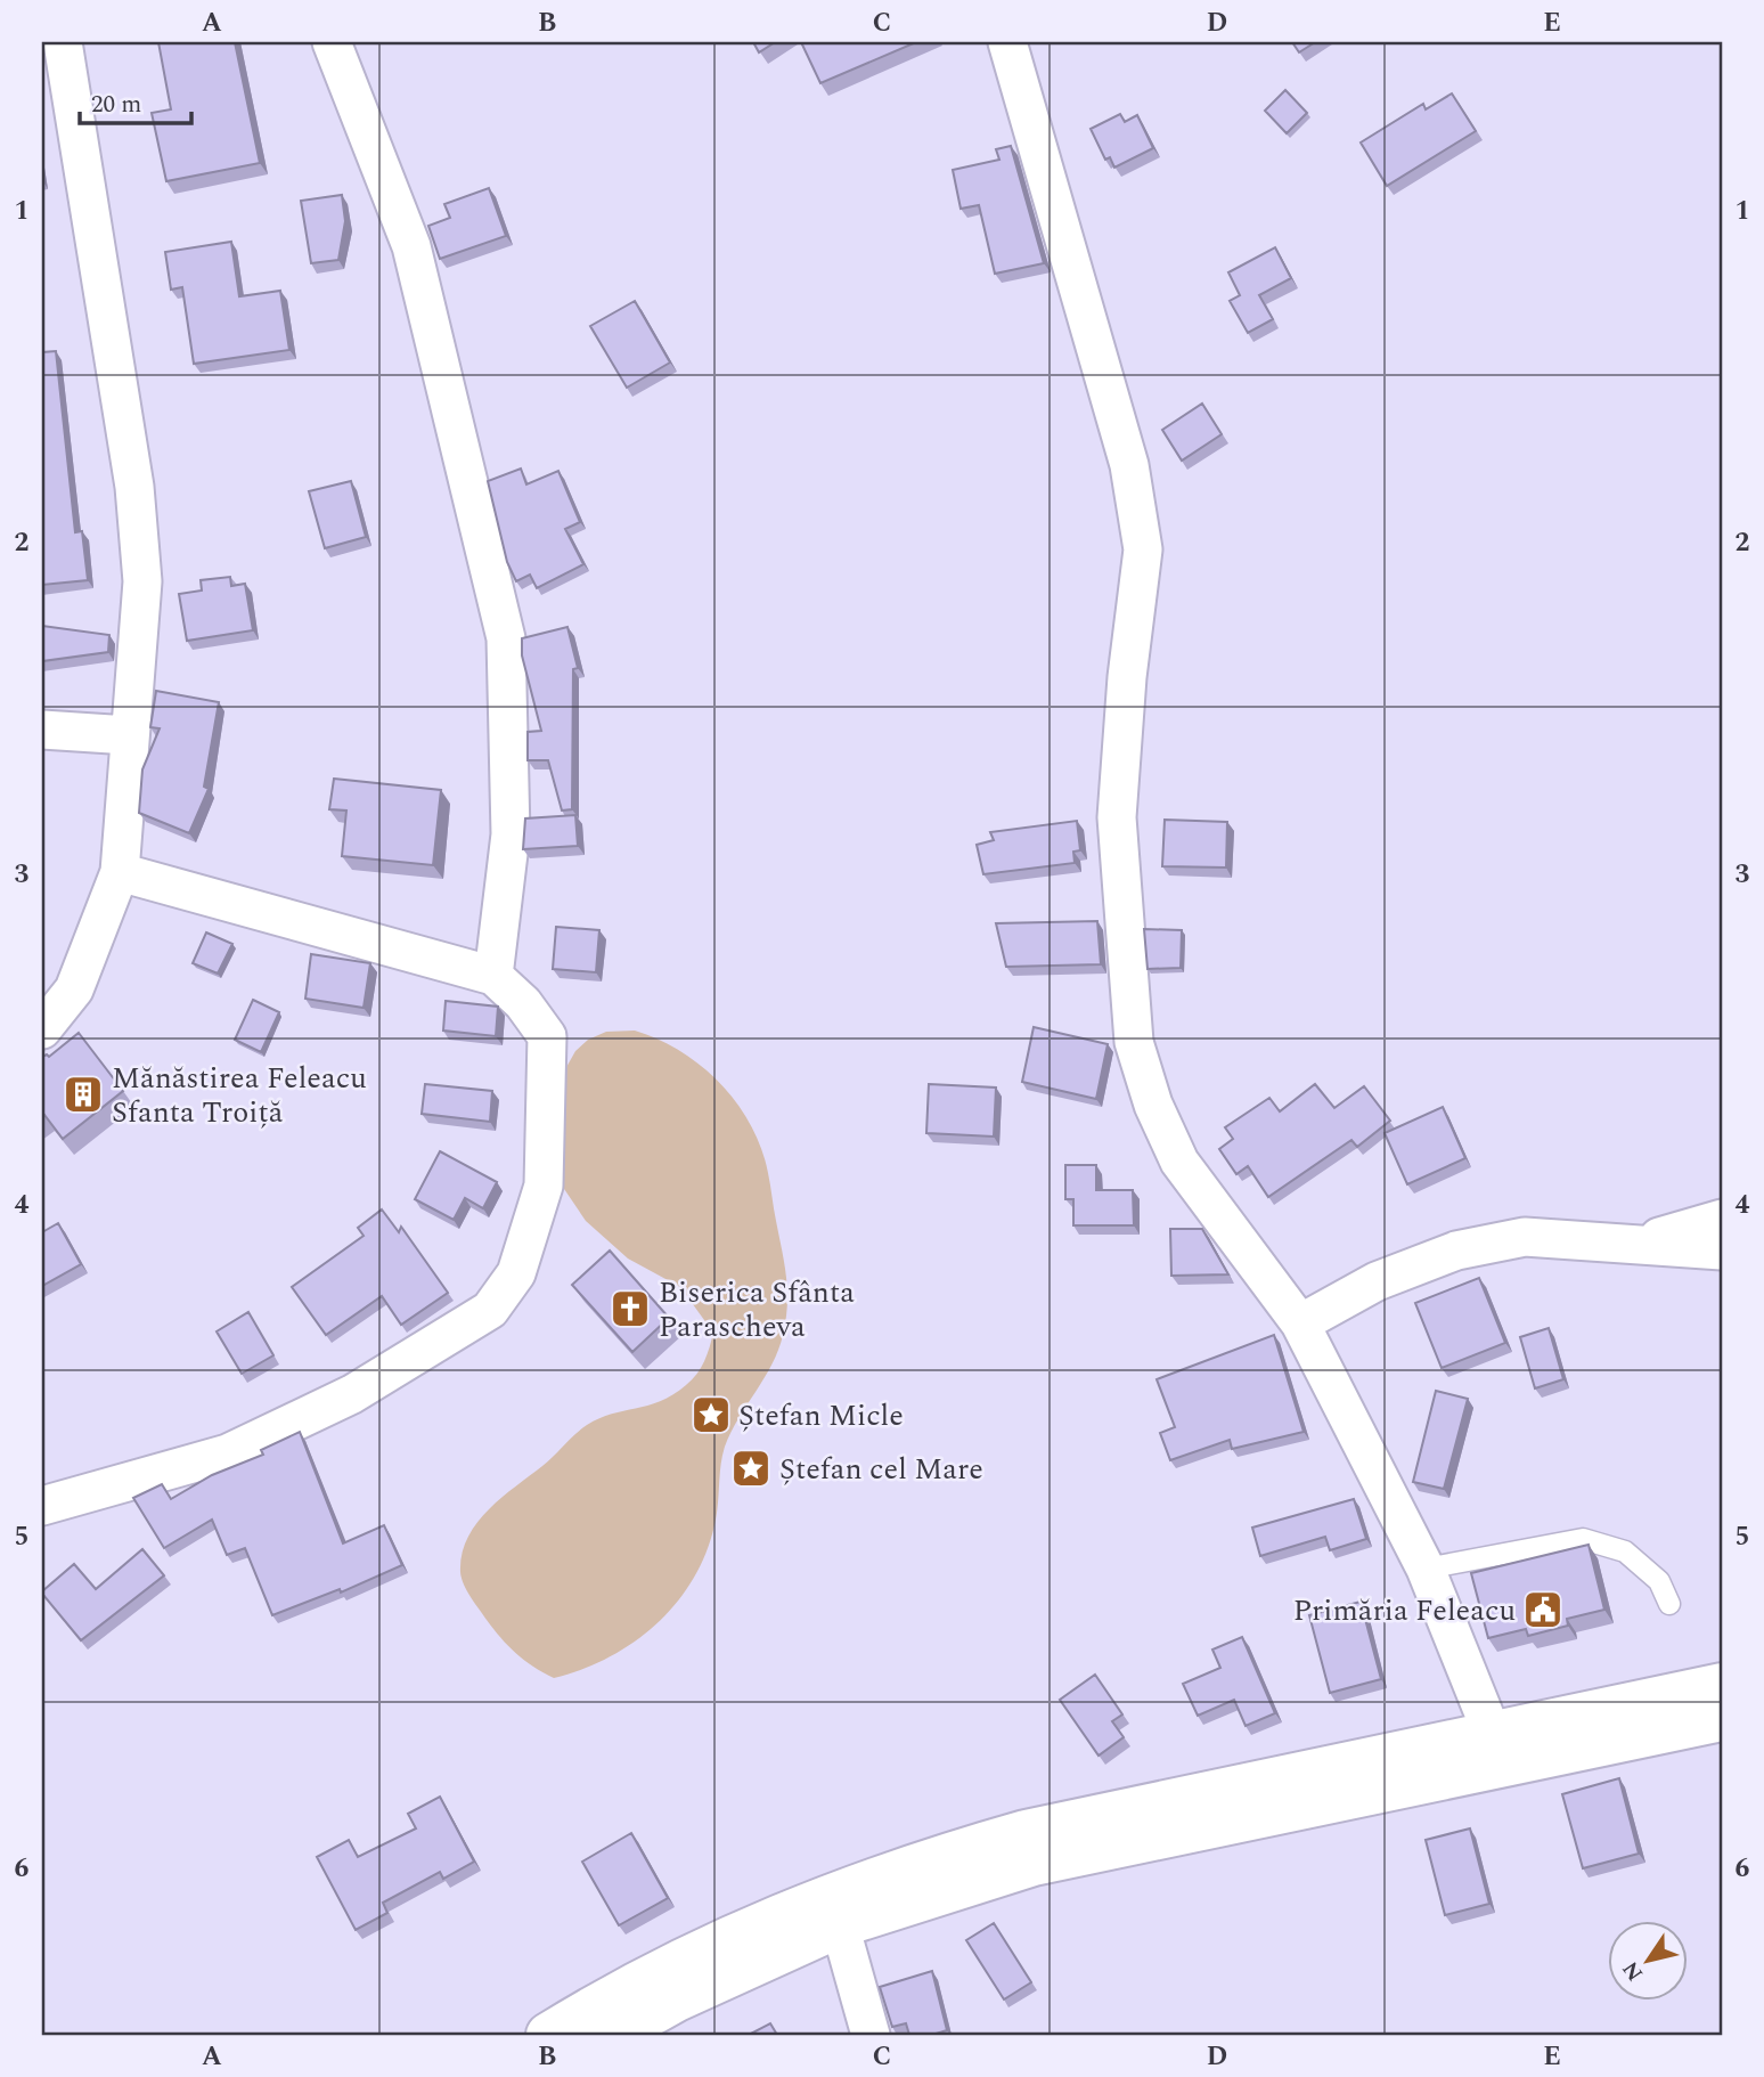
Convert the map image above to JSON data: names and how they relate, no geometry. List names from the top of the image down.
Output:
{
  "places": {
    "building": ["Mănăstirea Feleacu Sfanta Troiță"],
    "church": ["Biserica Sfânta Parascheva"],
    "place": ["Ștefan Micle", "Ștefan cel Mare"],
    "public building": ["Primăria Feleacu"]
  },
  "scale_bar": "20 m",
  "north": "bottom left",
  "grid": {
    "columns": [
      "A",
      "B",
      "C",
      "D",
      "E"
    ],
    "rows": [
      "1",
      "2",
      "3",
      "4",
      "5",
      "6"
    ]
  }
}
